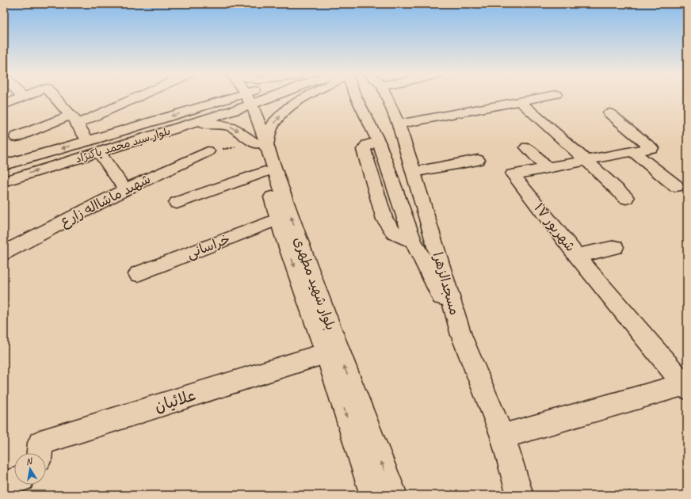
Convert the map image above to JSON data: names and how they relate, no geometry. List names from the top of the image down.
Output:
{
  "streets": {
    "street": [
      "بلوار سید محمد پاکنژاد",
      "شهید ماشااله زارع",
      "۱۷ شهریور",
      "خراسانی",
      "بلوار شهید مطهری",
      "مسجدالزهرا",
      "علائیان"
    ]
  },
  "crossings": [
    ["بلوار سید محمد پاکنژاد", "بلوار شهید مطهری"],
    ["خراسانی", "بلوار شهید مطهری"],
    ["بلوار شهید مطهری", "علائیان"]
  ],
  "north": "top"
}
